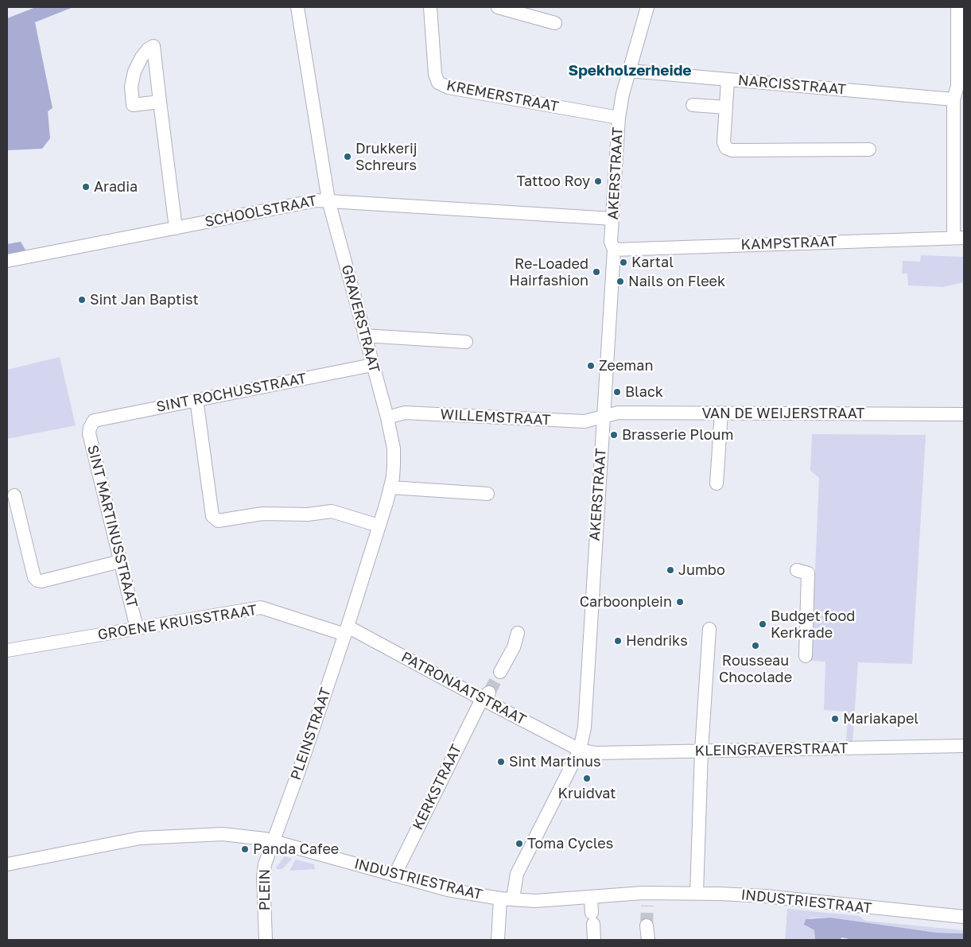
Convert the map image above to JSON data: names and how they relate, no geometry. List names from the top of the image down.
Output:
{
  "streets": {
    "street": [
      "NARCISSTRAAT",
      "KREMERSTRAAT",
      "AKERSTRAAT",
      "SCHOOLSTRAAT",
      "KAMPSTRAAT",
      "GRAVERSTRAAT",
      "SINT ROCHUSSTRAAT",
      "VAN DE WEIJERSTRAAT",
      "WILLEMSTRAAT",
      "SINT MARTINUSSTRAAT",
      "GROENE KRUISSTRAAT",
      "PATRONAATSTRAAT",
      "PLEINSTRAAT",
      "KLEINGRAVERSTRAAT",
      "KERKSTRAAT",
      "INDUSTRIESTRAAT",
      "PLEIN"
    ]
  },
  "crossings": [
    ["NARCISSTRAAT", "AKERSTRAAT"],
    ["KREMERSTRAAT", "AKERSTRAAT"],
    ["AKERSTRAAT", "SCHOOLSTRAAT"],
    ["AKERSTRAAT", "KAMPSTRAAT"],
    ["AKERSTRAAT", "VAN DE WEIJERSTRAAT"],
    ["AKERSTRAAT", "WILLEMSTRAAT"],
    ["AKERSTRAAT", "PATRONAATSTRAAT"],
    ["AKERSTRAAT", "KLEINGRAVERSTRAAT"],
    ["AKERSTRAAT", "INDUSTRIESTRAAT"],
    ["SCHOOLSTRAAT", "GRAVERSTRAAT"],
    ["GRAVERSTRAAT", "SINT ROCHUSSTRAAT"],
    ["GRAVERSTRAAT", "WILLEMSTRAAT"],
    ["GRAVERSTRAAT", "GROENE KRUISSTRAAT"],
    ["GRAVERSTRAAT", "PATRONAATSTRAAT"],
    ["GRAVERSTRAAT", "PLEINSTRAAT"],
    ["SINT ROCHUSSTRAAT", "SINT MARTINUSSTRAAT"],
    ["VAN DE WEIJERSTRAAT", "WILLEMSTRAAT"],
    ["SINT MARTINUSSTRAAT", "GROENE KRUISSTRAAT"],
    ["GROENE KRUISSTRAAT", "PATRONAATSTRAAT"],
    ["GROENE KRUISSTRAAT", "PLEINSTRAAT"],
    ["PATRONAATSTRAAT", "PLEINSTRAAT"],
    ["PATRONAATSTRAAT", "KLEINGRAVERSTRAAT"],
    ["PATRONAATSTRAAT", "KERKSTRAAT"],
    ["PLEINSTRAAT", "INDUSTRIESTRAAT"],
    ["PLEINSTRAAT", "PLEIN"],
    ["KERKSTRAAT", "INDUSTRIESTRAAT"],
    ["INDUSTRIESTRAAT", "PLEIN"]
  ],
  "districts": ["Spekholzerheide"],
  "places": [
    "Drukkerij Schreurs",
    "Tattoo Roy",
    "Aradia",
    "Kartal",
    "Re-Loaded Hairfashion",
    "Nails on Fleek",
    "Sint Jan Baptist",
    "Zeeman",
    "Black",
    "Brasserie Ploum",
    "Jumbo",
    "Carboonplein",
    "Budget food Kerkrade",
    "Hendriks",
    "Rousseau Chocolade",
    "Mariakapel",
    "Sint Martinus",
    "Kruidvat",
    "Toma Cycles",
    "Panda Cafee"
  ]
}
